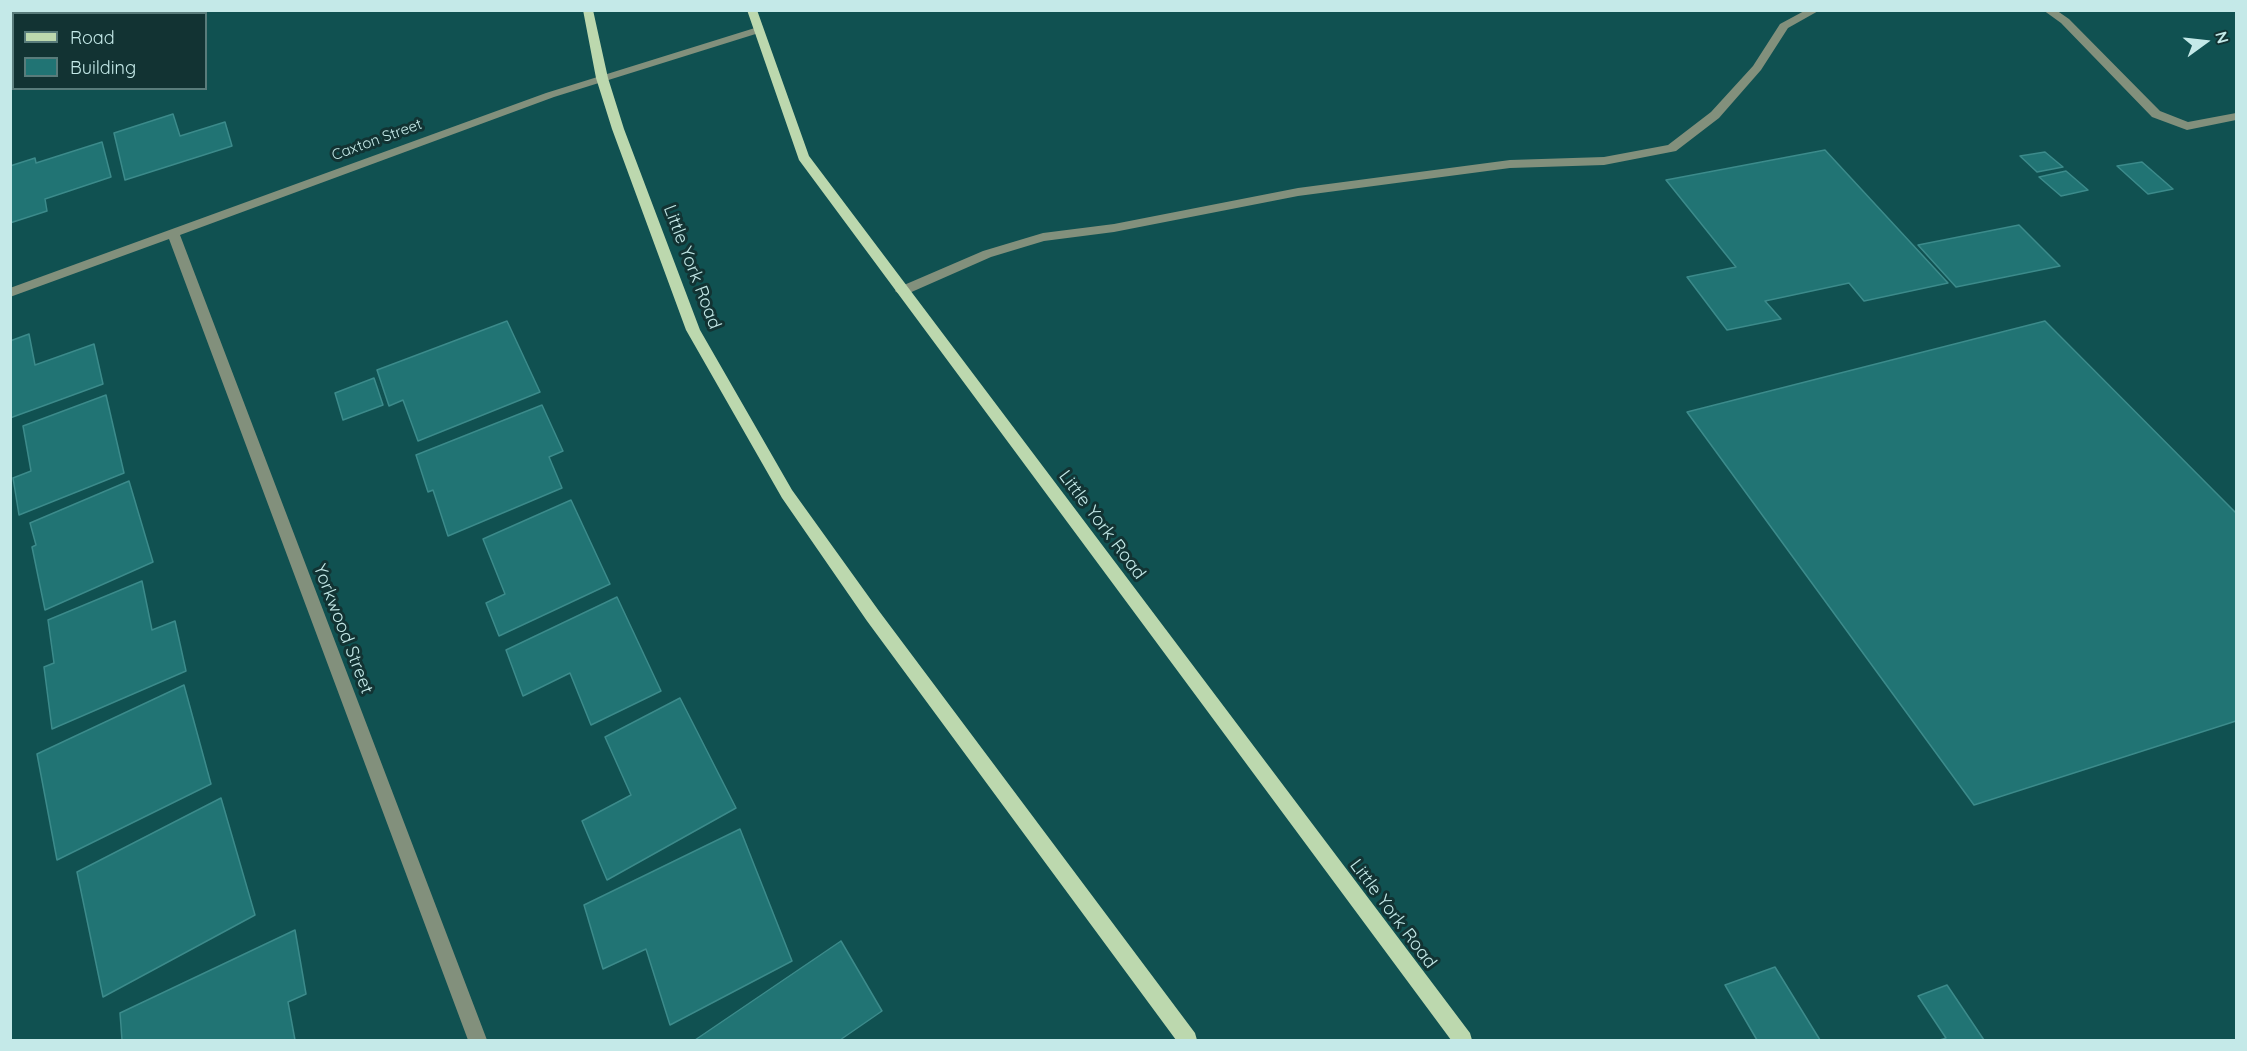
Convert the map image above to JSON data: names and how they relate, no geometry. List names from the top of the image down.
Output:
{
  "streets": {
    "main road": ["Little York Road"],
    "street": ["Caxton Street", "Yorkwood Street"]
  },
  "crossings": [
    ["Caxton Street", "Little York Road"],
    ["Caxton Street", "Yorkwood Street"]
  ],
  "legend": ["Road", "Building"],
  "north": "right"
}
